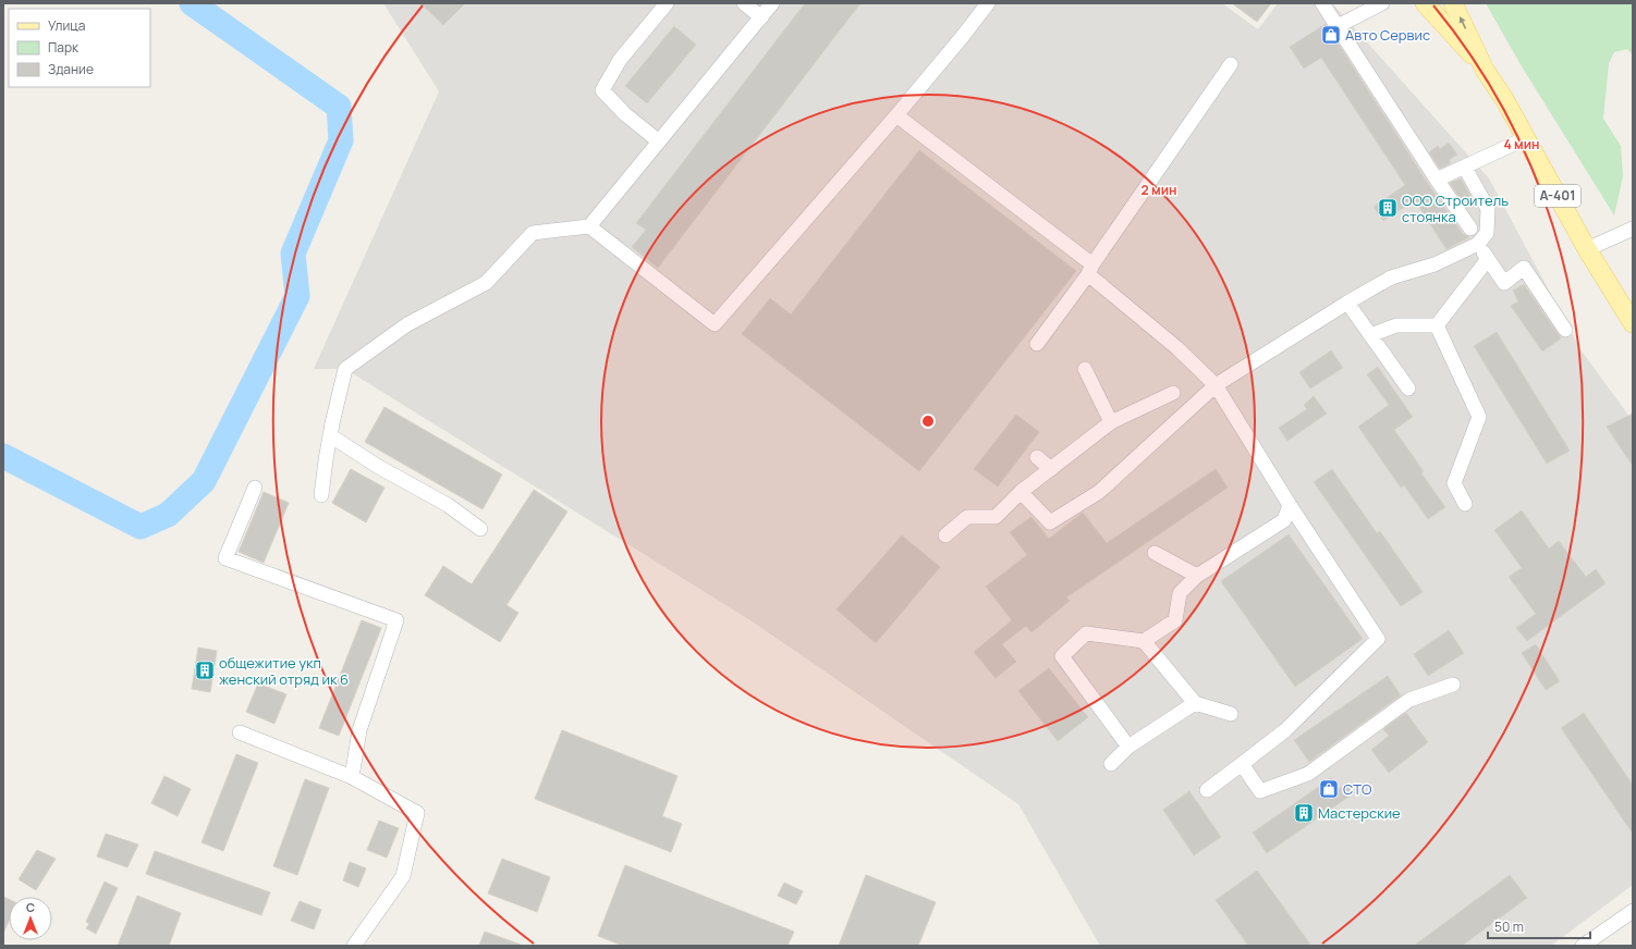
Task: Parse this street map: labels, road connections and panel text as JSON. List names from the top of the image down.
{
  "streets": {
    "main road": ["А-401"]
  },
  "places": {
    "shop": ["Авто Сервис", "СТО"],
    "building": ["ООО Строитель стоянка", "общежитие укп женский отряд ик 6", "Мастерские"]
  },
  "legend": ["Улица", "Парк", "Здание"],
  "scale_bar": "50 m",
  "north": "top",
  "rings": ["4 мин", "2 мин"]
}
